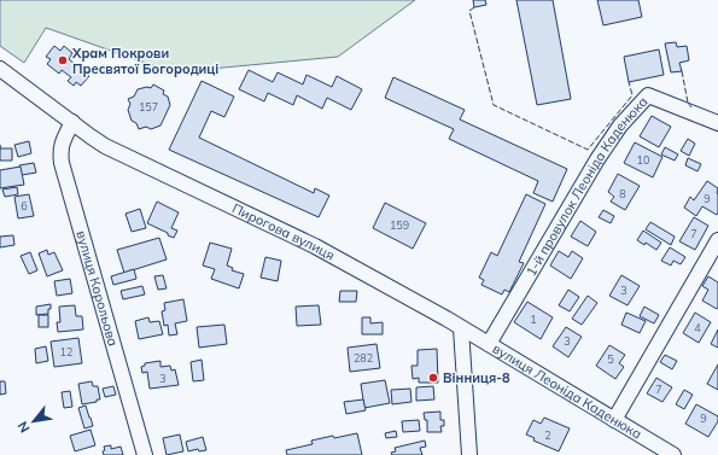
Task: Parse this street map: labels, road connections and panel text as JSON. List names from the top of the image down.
{
  "streets": {
    "street": [
      "1-й провулок Леоніда Каденюка",
      "Пирогова вулиця",
      "вулиця Корольова",
      "вулиця Леоніда Каденюка"
    ]
  },
  "crossings": [
    ["1-й провулок Леоніда Каденюка", "вулиця Леоніда Каденюка"],
    ["Пирогова вулиця", "вулиця Корольова"],
    ["Пирогова вулиця", "вулиця Леоніда Каденюка"]
  ],
  "places": ["Храм Покрови Пресвятої Богородиці", "Вінниця-8"],
  "house_numbers": [
    "157",
    "10",
    "8",
    "9",
    "6",
    "159",
    "7",
    "3",
    "1",
    "4",
    "3",
    "12",
    "282",
    "5",
    "3",
    "7",
    "9",
    "2"
  ],
  "north": "bottom left"
}
